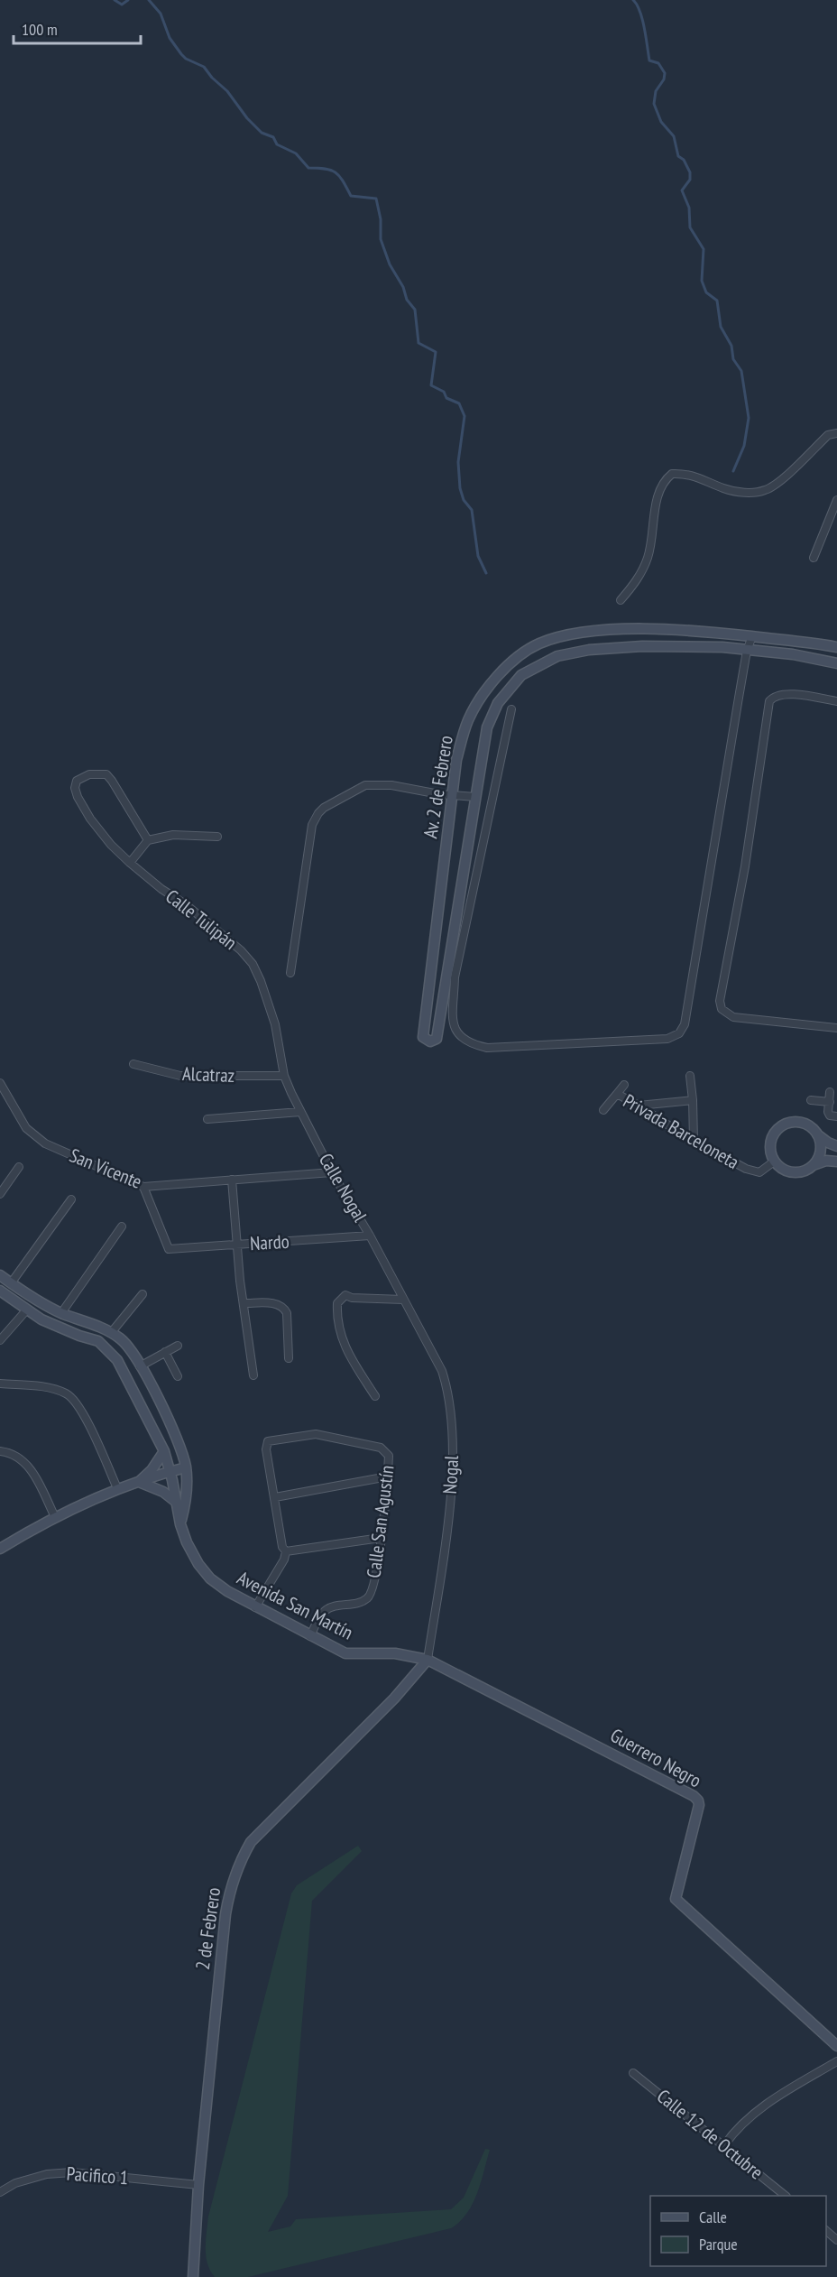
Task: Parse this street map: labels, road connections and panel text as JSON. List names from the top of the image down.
{
  "streets": {
    "main road": [
      "Av. 2 de Febrero",
      "Avenida San Martín",
      "Guerrero Negro",
      "2 de Febrero"
    ],
    "street": [
      "Calle Tulipán",
      "Alcatraz",
      "Privada Barceloneta",
      "San Vicente",
      "Calle Nogal",
      "Nardo",
      "Nogal",
      "Calle San Agustín",
      "Calle 12 de Octubre",
      "Pacifico 1"
    ]
  },
  "crossings": [
    ["Calle Tulipán", "Alcatraz"],
    ["Calle Tulipán", "Calle Nogal"],
    ["Alcatraz", "Calle Nogal"],
    ["San Vicente", "Calle Nogal"],
    ["San Vicente", "Nardo"],
    ["Calle Nogal", "Nardo"],
    ["Calle Nogal", "Nogal"],
    ["Nogal", "Avenida San Martín"],
    ["Nogal", "Guerrero Negro"],
    ["Nogal", "2 de Febrero"],
    ["Calle San Agustín", "Avenida San Martín"],
    ["Avenida San Martín", "Guerrero Negro"],
    ["Avenida San Martín", "2 de Febrero"],
    ["Guerrero Negro", "2 de Febrero"],
    ["2 de Febrero", "Pacifico 1"]
  ],
  "legend": ["Calle", "Parque"],
  "scale_bar": "100 m"
}
